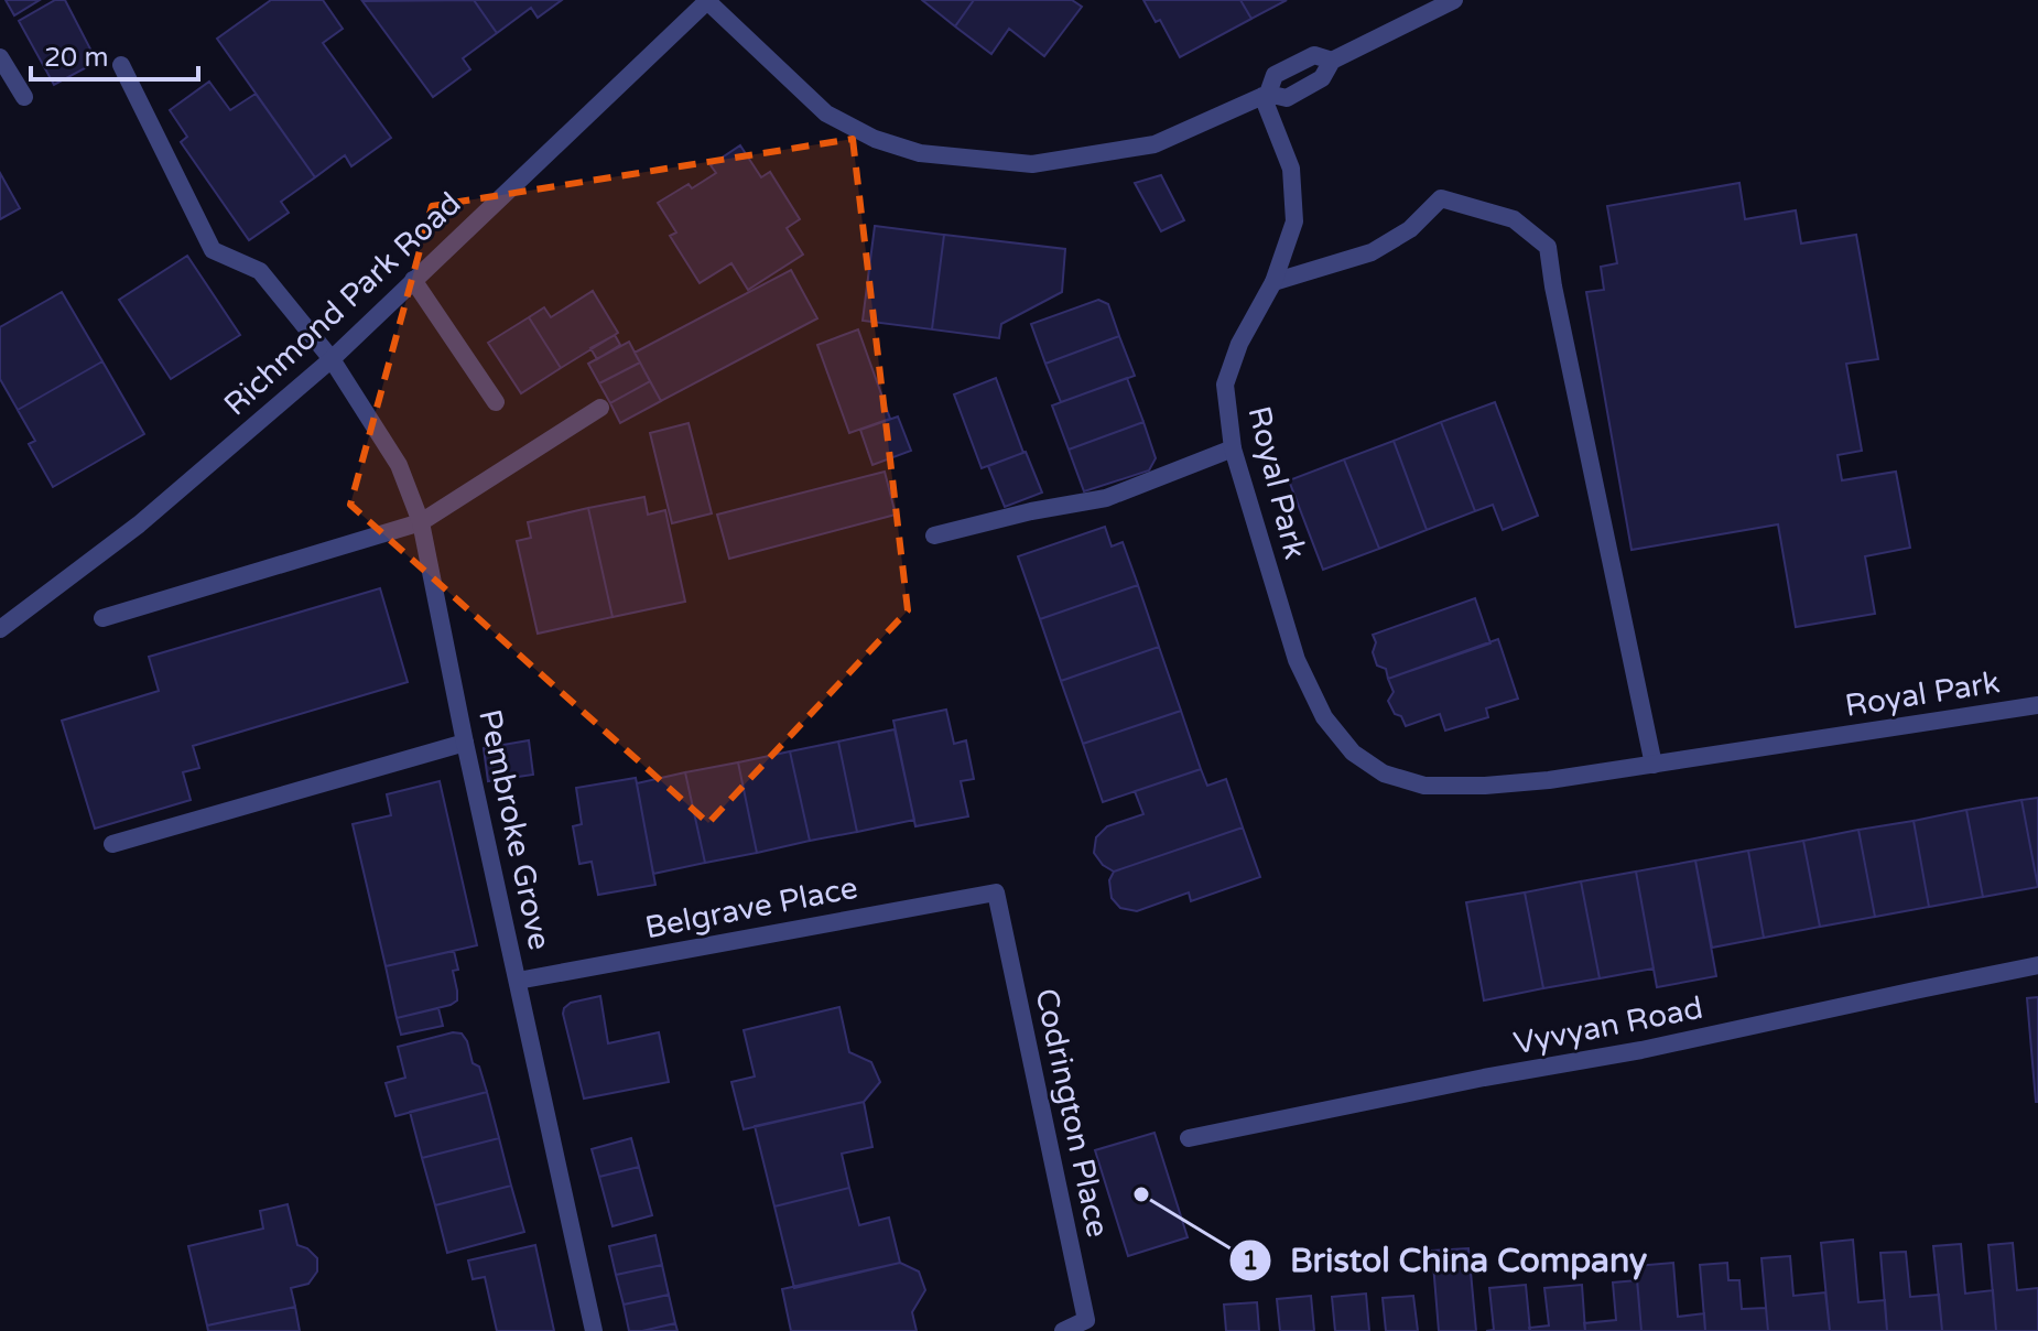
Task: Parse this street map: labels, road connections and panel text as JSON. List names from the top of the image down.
{
  "streets": {
    "street": [
      "Richmond Park Road",
      "Royal Park",
      "Pembroke Grove",
      "Belgrave Place",
      "Vyvyan Road",
      "Codrington Place"
    ]
  },
  "crossings": [
    ["Richmond Park Road", "Pembroke Grove"],
    ["Pembroke Grove", "Belgrave Place"],
    ["Belgrave Place", "Codrington Place"]
  ],
  "places": ["Bristol China Company"],
  "scale_bar": "20 m"
}
